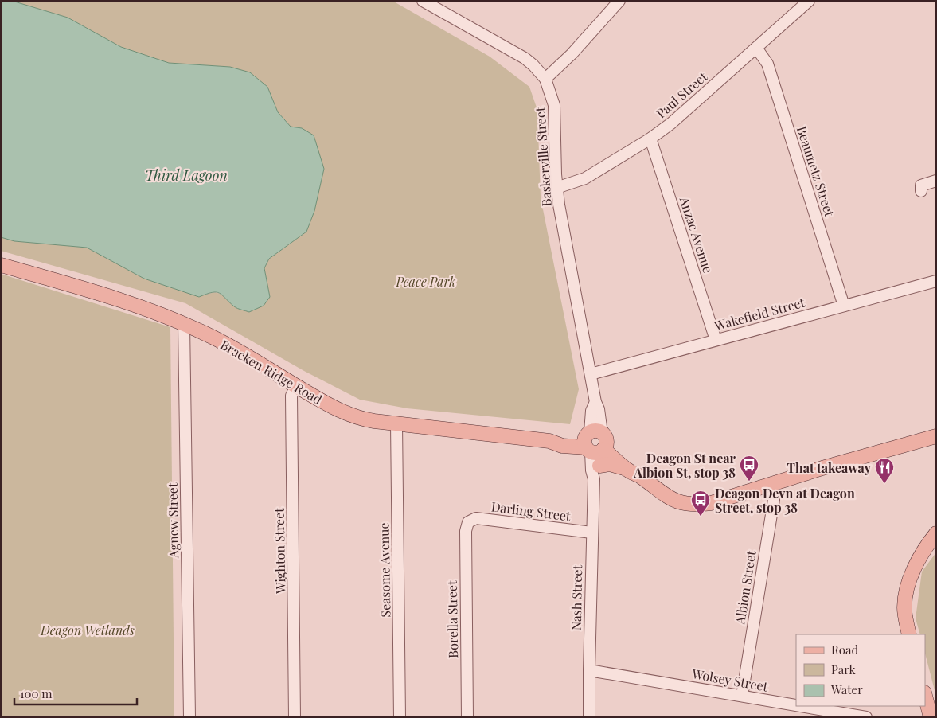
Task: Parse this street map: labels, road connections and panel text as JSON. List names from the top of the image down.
{
  "streets": {
    "main road": ["Bracken Ridge Road"],
    "street": [
      "Paul Street",
      "Baskerville Street",
      "Beaumetz Street",
      "Anzac Avenue",
      "Wakefield Street",
      "Darling Street",
      "Agnew Street",
      "Wighton Street",
      "Seasome Avenue",
      "Albion Street",
      "Nash Street",
      "Borella Street",
      "Wolsey Street"
    ]
  },
  "crossings": [
    ["Paul Street", "Baskerville Street"],
    ["Paul Street", "Beaumetz Street"],
    ["Paul Street", "Anzac Avenue"],
    ["Baskerville Street", "Wakefield Street"],
    ["Baskerville Street", "Bracken Ridge Road"],
    ["Baskerville Street", "Nash Street"],
    ["Beaumetz Street", "Wakefield Street"],
    ["Anzac Avenue", "Wakefield Street"],
    ["Bracken Ridge Road", "Agnew Street"],
    ["Bracken Ridge Road", "Wighton Street"],
    ["Bracken Ridge Road", "Seasome Avenue"],
    ["Bracken Ridge Road", "Nash Street"],
    ["Darling Street", "Nash Street"],
    ["Darling Street", "Borella Street"],
    ["Albion Street", "Wolsey Street"],
    ["Nash Street", "Wolsey Street"]
  ],
  "water": ["Third Lagoon"],
  "parks": ["Peace Park", "Deagon Wetlands"],
  "places": {
    "bus stop": ["Deagon St near Albion St, stop 38", "Deagon Devn at Deagon Street, stop 38"],
    "restaurant": ["That takeaway"]
  },
  "legend": ["Road", "Park", "Water"],
  "scale_bar": "100 m"
}
